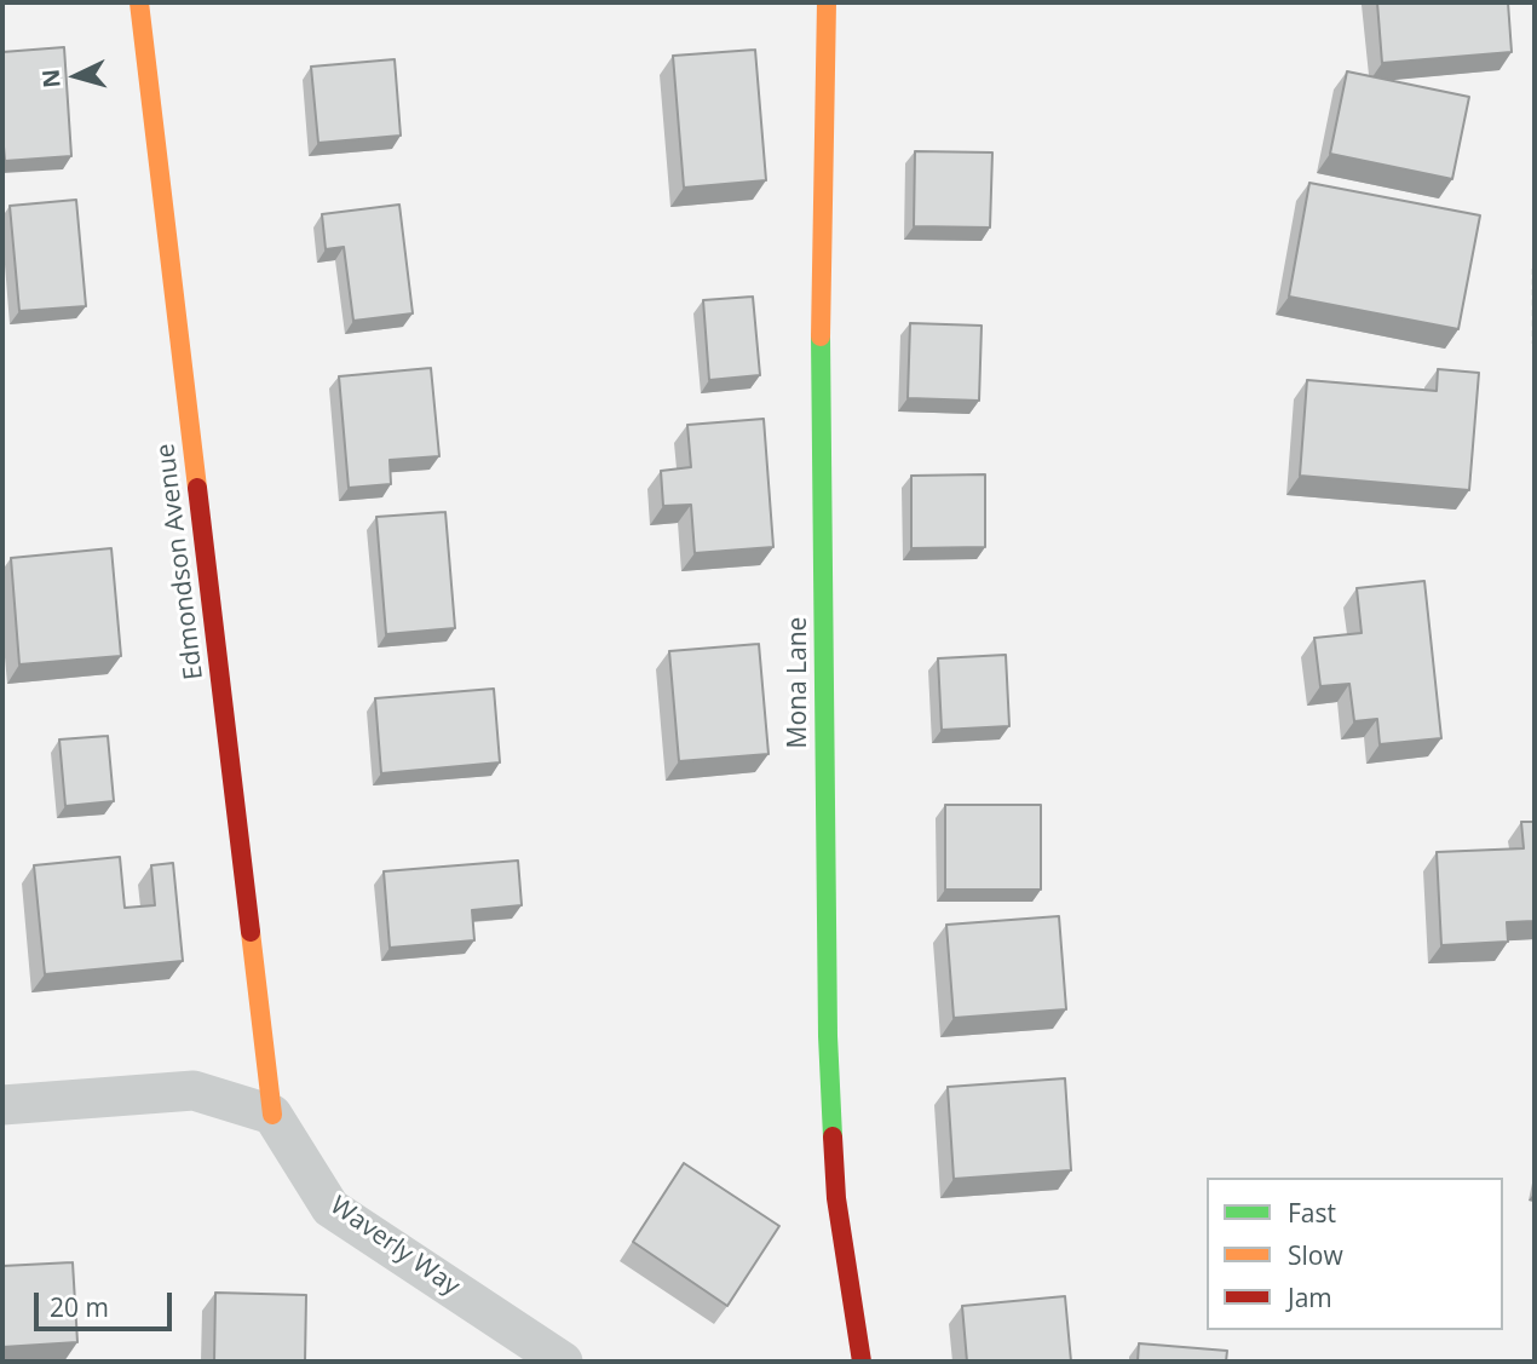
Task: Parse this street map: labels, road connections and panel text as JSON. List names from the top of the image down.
{
  "streets": {
    "street": ["Edmondson Avenue", "Mona Lane", "Waverly Way"]
  },
  "crossings": [
    ["Edmondson Avenue", "Waverly Way"]
  ],
  "legend": ["Fast", "Slow", "Jam"],
  "scale_bar": "20 m",
  "north": "left"
}
